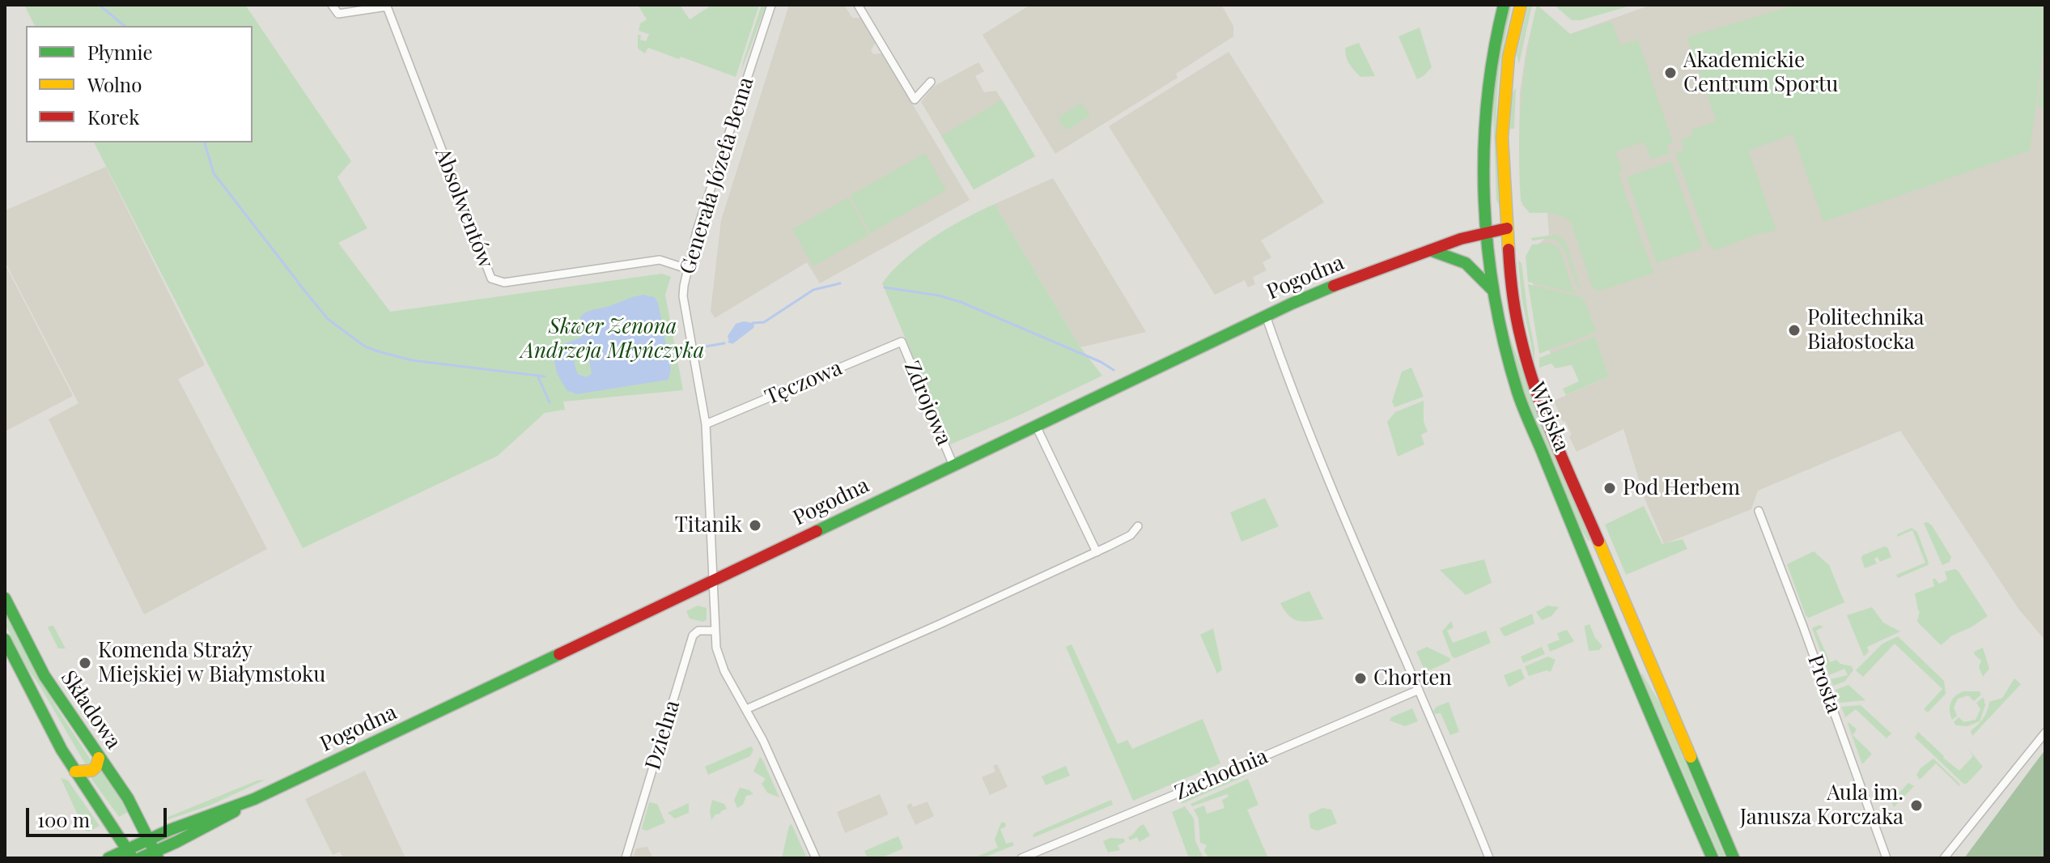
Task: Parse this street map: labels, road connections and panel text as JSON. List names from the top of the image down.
{
  "streets": {
    "main road": ["Pogodna", "Wiejska", "Składowa"],
    "street": [
      "Generała Józefa Bema",
      "Absolwentów",
      "Tęczowa",
      "Zdrojowa",
      "Prosta",
      "Dzielna",
      "Zachodnia"
    ]
  },
  "crossings": [
    ["Generała Józefa Bema", "Absolwentów"],
    ["Generała Józefa Bema", "Pogodna"],
    ["Generała Józefa Bema", "Tęczowa"],
    ["Generała Józefa Bema", "Dzielna"],
    ["Pogodna", "Zdrojowa"],
    ["Pogodna", "Wiejska"],
    ["Pogodna", "Składowa"],
    ["Tęczowa", "Zdrojowa"]
  ],
  "parks": ["Skwer Zenona Andrzeja Młyńczyka"],
  "places": [
    "Akademickie Centrum Sportu",
    "Politechnika Białostocka",
    "Pod Herbem",
    "Titanik",
    "Komenda Straży Miejskiej w Białymstoku",
    "Chorten",
    "Aula im. Janusza Korczaka"
  ],
  "legend": ["Płynnie", "Wolno", "Korek"],
  "scale_bar": "100 m"
}
